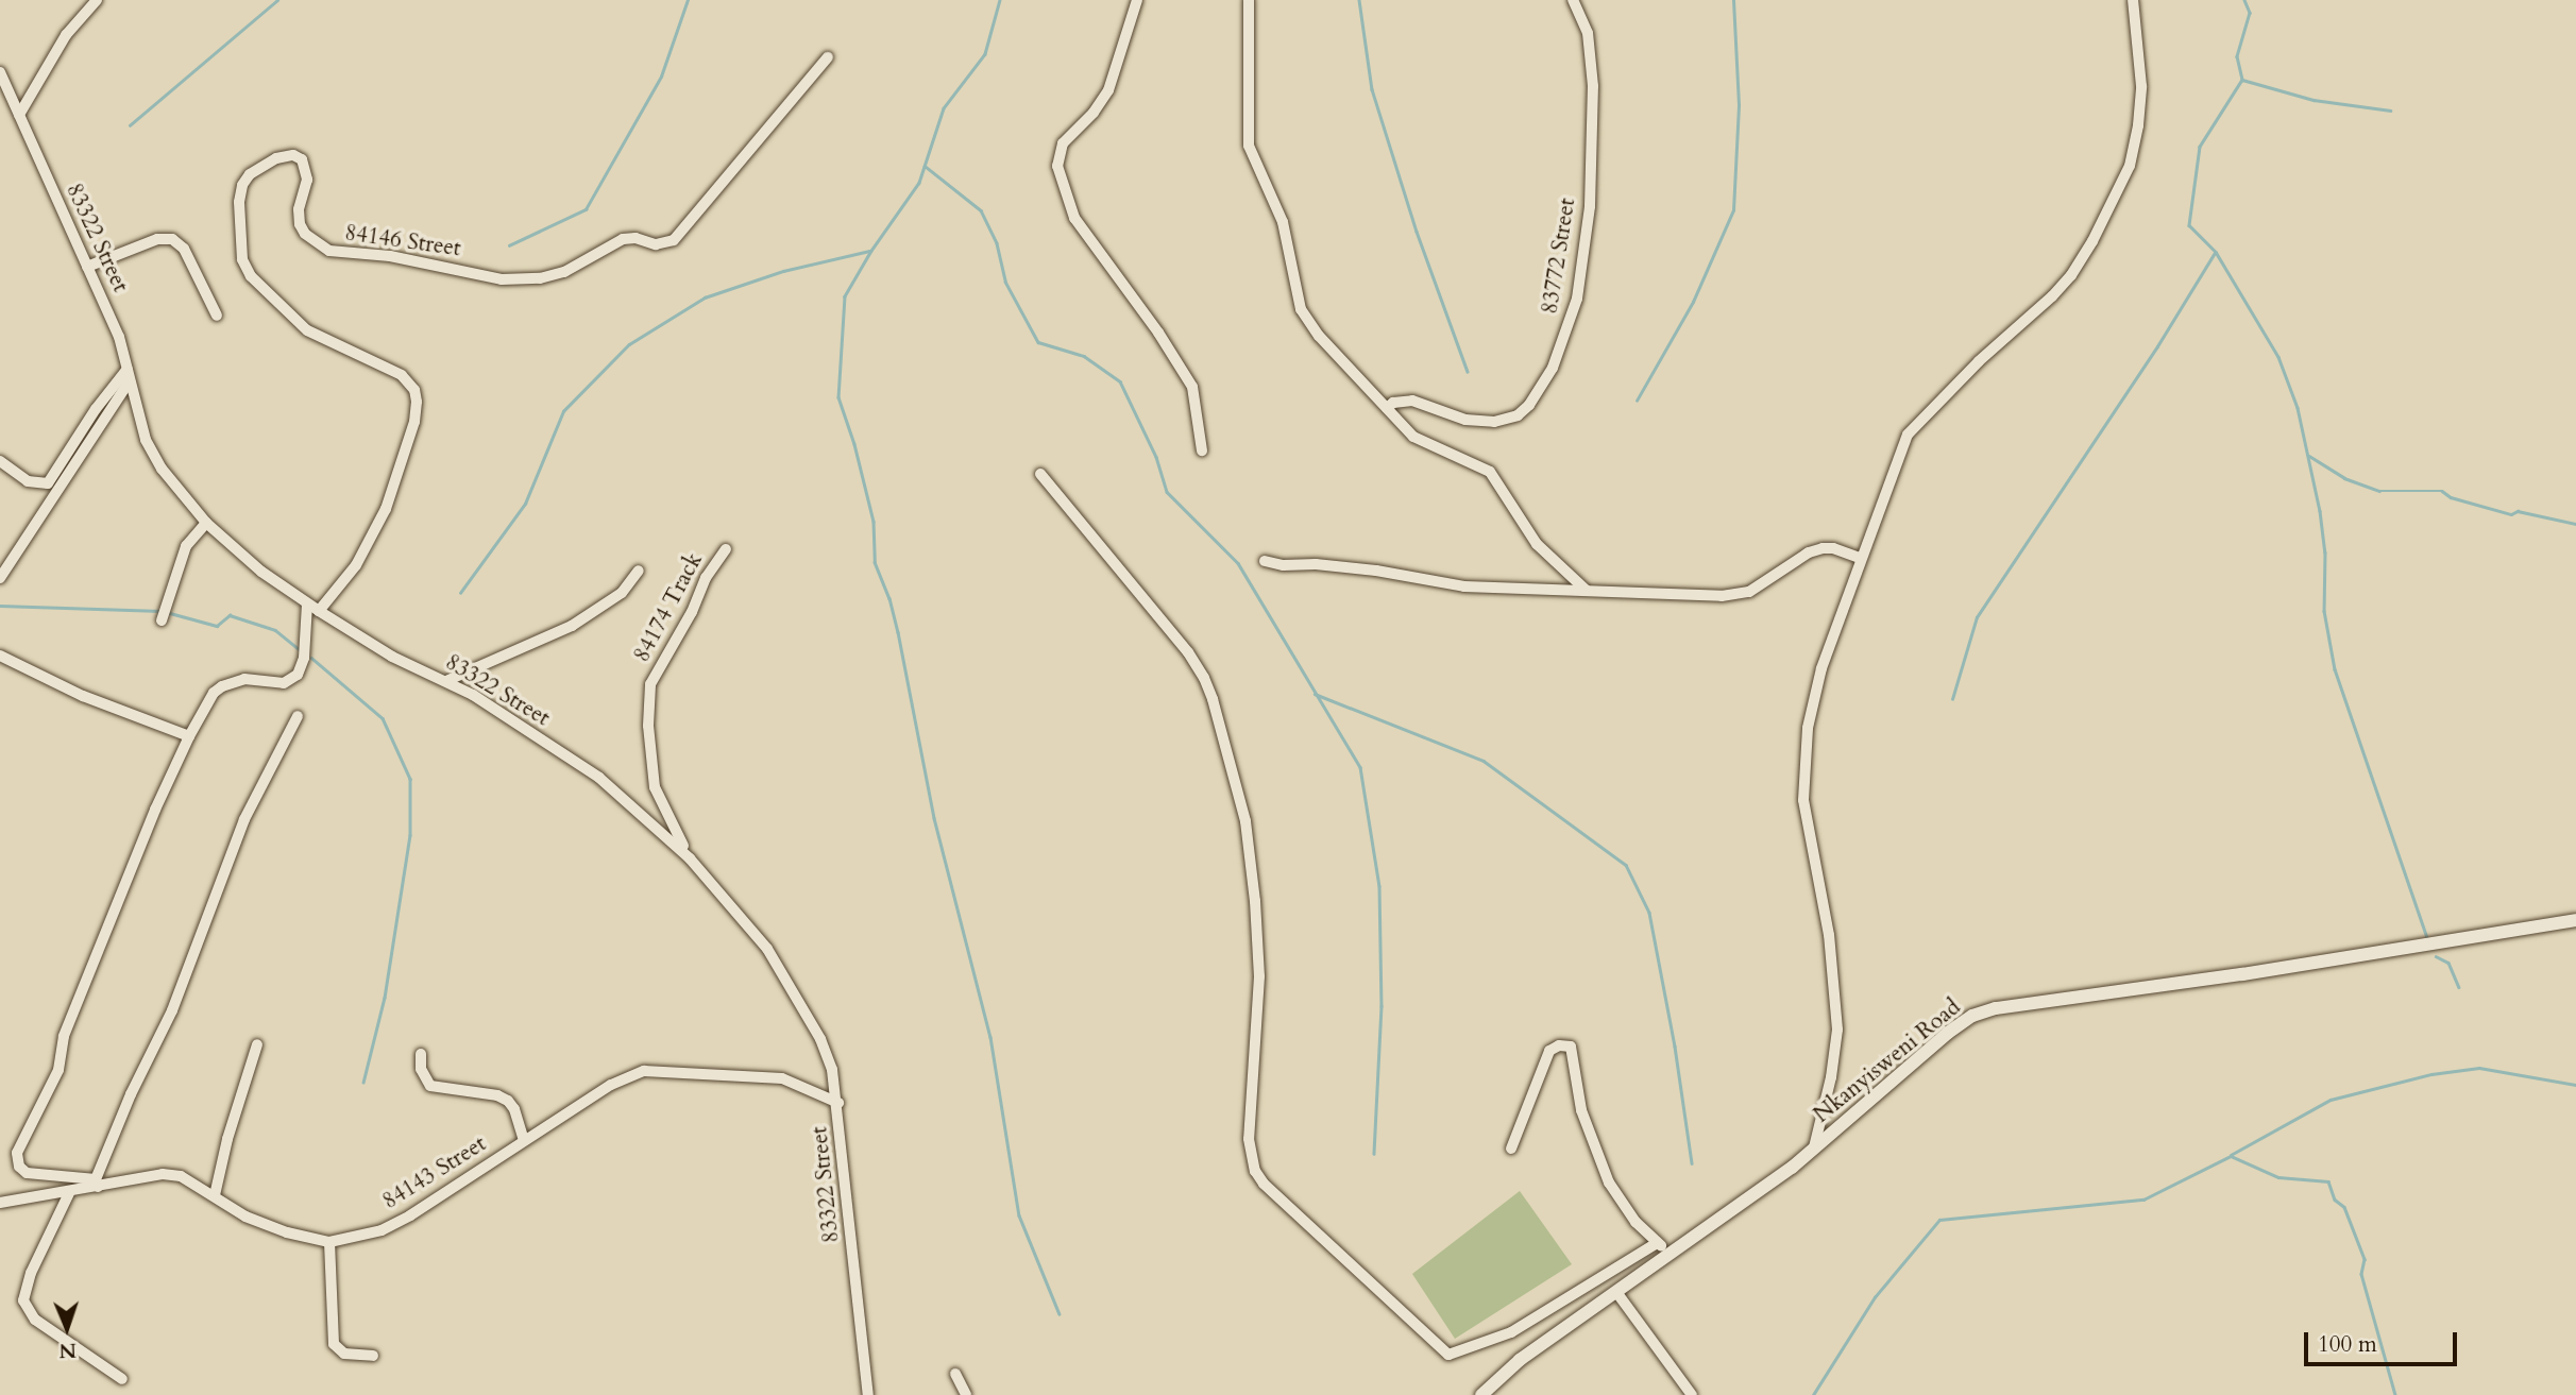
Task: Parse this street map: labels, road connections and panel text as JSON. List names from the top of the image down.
{
  "streets": {
    "street": [
      "83322 Street",
      "84146 Street",
      "83772 Street",
      "84174 Track",
      "Nkanyisweni Road",
      "84143 Street"
    ]
  },
  "crossings": [
    ["83322 Street", "84146 Street"],
    ["83322 Street", "84174 Track"],
    ["83322 Street", "84143 Street"]
  ],
  "scale_bar": "100 m",
  "north": "bottom"
}
